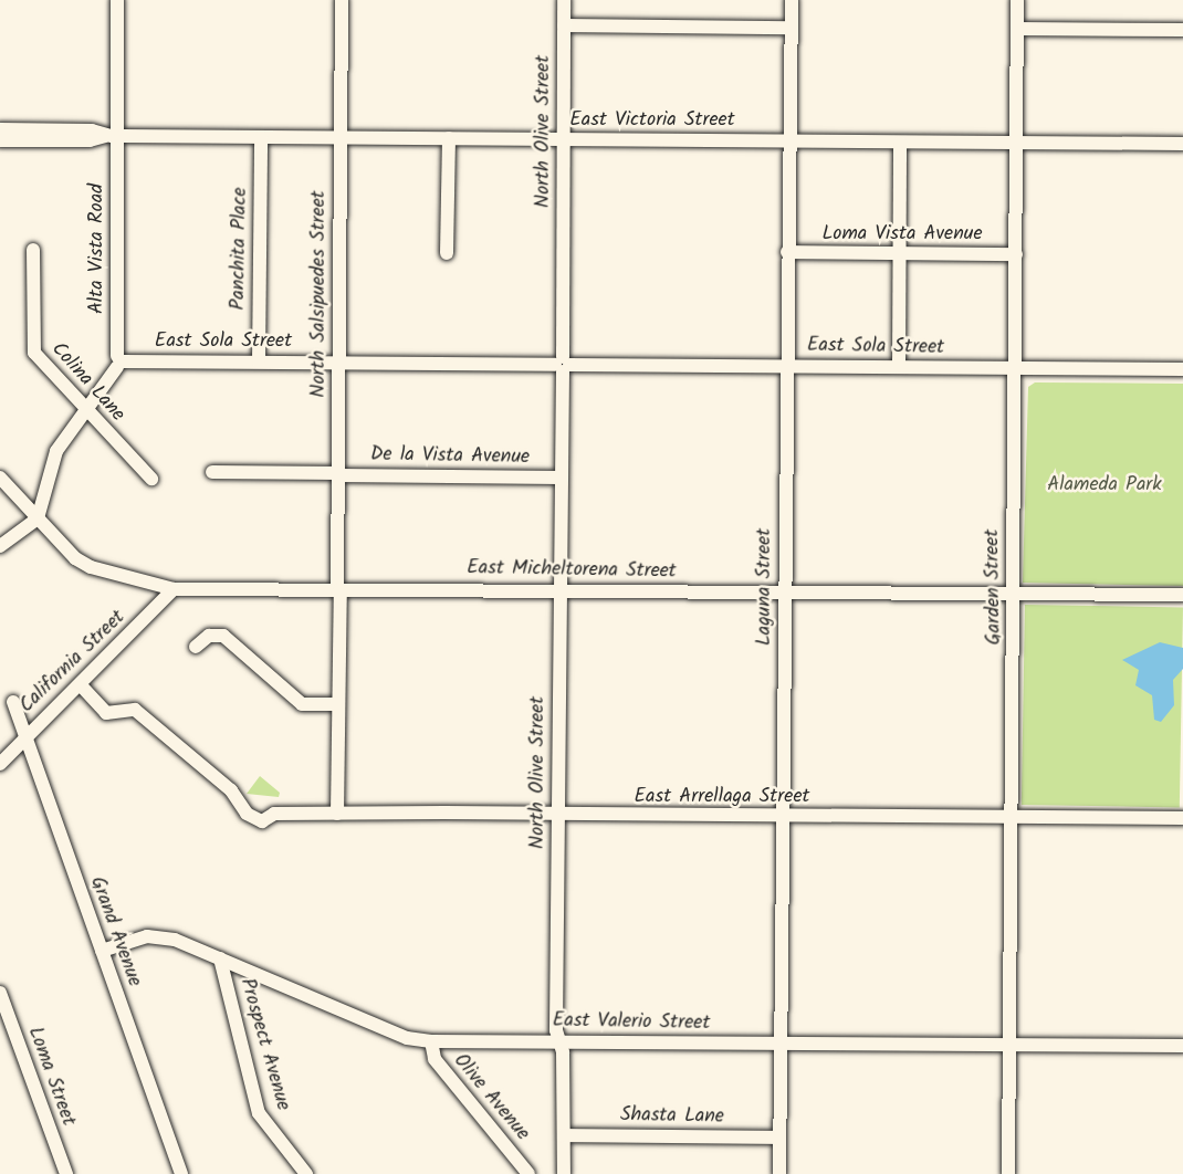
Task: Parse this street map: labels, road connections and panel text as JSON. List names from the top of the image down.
{
  "streets": {
    "street": [
      "East Victoria Street",
      "North Olive Street",
      "Loma Vista Avenue",
      "Alta Vista Road",
      "Panchita Place",
      "North Salsipuedes Street",
      "East Sola Street",
      "Colina Lane",
      "De la Vista Avenue",
      "East Micheltorena Street",
      "Laguna Street",
      "Garden Street",
      "California Street",
      "East Arrellaga Street",
      "Grand Avenue",
      "East Valerio Street",
      "Prospect Avenue",
      "Loma Street",
      "Olive Avenue",
      "Shasta Lane"
    ]
  },
  "crossings": [
    ["East Victoria Street", "North Olive Street"],
    ["East Victoria Street", "Alta Vista Road"],
    ["East Victoria Street", "Panchita Place"],
    ["East Victoria Street", "North Salsipuedes Street"],
    ["East Victoria Street", "Laguna Street"],
    ["East Victoria Street", "Garden Street"],
    ["North Olive Street", "East Sola Street"],
    ["North Olive Street", "De la Vista Avenue"],
    ["North Olive Street", "East Micheltorena Street"],
    ["North Olive Street", "East Arrellaga Street"],
    ["North Olive Street", "East Valerio Street"],
    ["North Olive Street", "Shasta Lane"],
    ["Loma Vista Avenue", "Laguna Street"],
    ["Loma Vista Avenue", "Garden Street"],
    ["Alta Vista Road", "East Sola Street"],
    ["Panchita Place", "East Sola Street"],
    ["North Salsipuedes Street", "East Sola Street"],
    ["North Salsipuedes Street", "De la Vista Avenue"],
    ["North Salsipuedes Street", "East Micheltorena Street"],
    ["North Salsipuedes Street", "East Arrellaga Street"],
    ["East Sola Street", "Laguna Street"],
    ["East Sola Street", "Garden Street"],
    ["East Micheltorena Street", "Laguna Street"],
    ["East Micheltorena Street", "Garden Street"],
    ["East Micheltorena Street", "California Street"],
    ["Laguna Street", "East Arrellaga Street"],
    ["Laguna Street", "East Valerio Street"],
    ["Laguna Street", "Shasta Lane"],
    ["Garden Street", "East Arrellaga Street"],
    ["Garden Street", "East Valerio Street"],
    ["California Street", "East Arrellaga Street"],
    ["California Street", "Grand Avenue"],
    ["Grand Avenue", "East Valerio Street"],
    ["East Valerio Street", "Prospect Avenue"],
    ["East Valerio Street", "Olive Avenue"]
  ],
  "parks": ["Alameda Park"]
}
